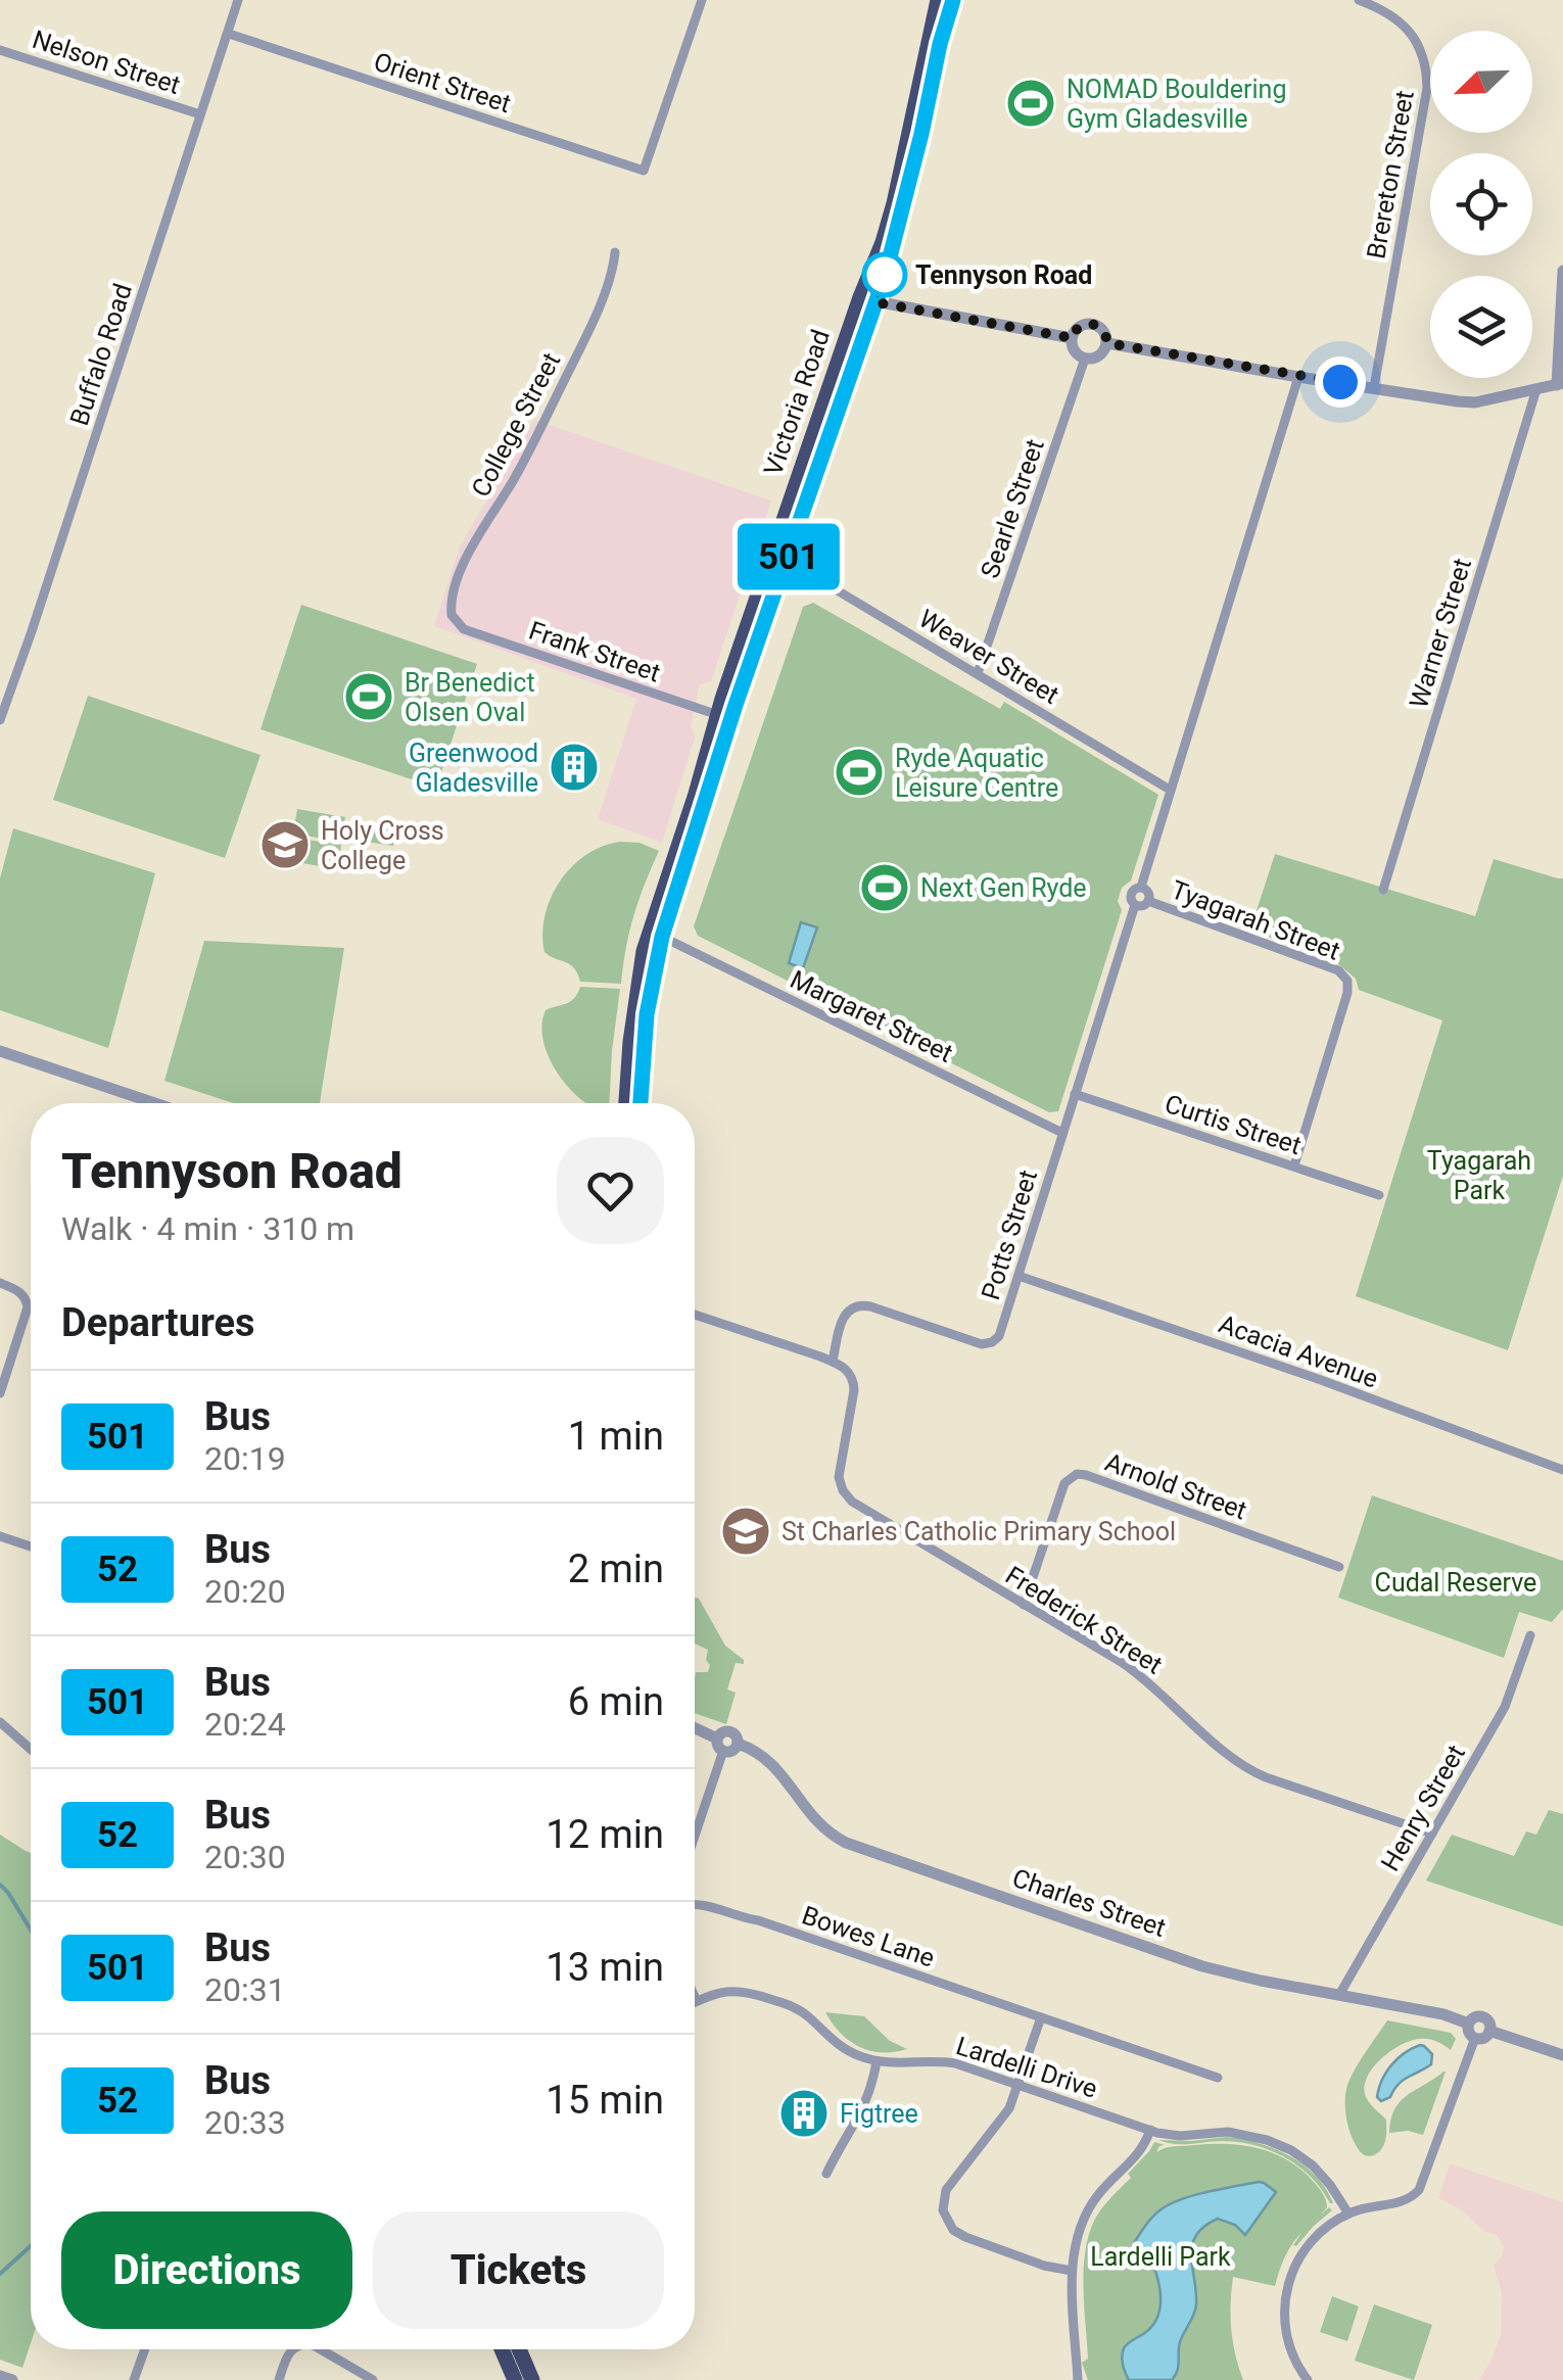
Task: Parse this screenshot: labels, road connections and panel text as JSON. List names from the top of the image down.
{
  "streets": {
    "highway": ["Victoria Road"],
    "street": [
      "Nelson Street",
      "Orient Street",
      "Brereton Street",
      "Buffalo Road",
      "College Street",
      "Searle Street",
      "Warner Street",
      "Frank Street",
      "Weaver Street",
      "Tyagarah Street",
      "Margaret Street",
      "Curtis Street",
      "Potts Street",
      "Acacia Avenue",
      "Arnold Street",
      "Frederick Street",
      "Henry Street",
      "Charles Street",
      "Bowes Lane",
      "Lardelli Drive"
    ]
  },
  "crossings": [
    ["Nelson Street", "Buffalo Road"],
    ["Orient Street", "Buffalo Road"],
    ["Victoria Road", "Frank Street"],
    ["Victoria Road", "Weaver Street"],
    ["Victoria Road", "Margaret Street"],
    ["College Street", "Frank Street"],
    ["Searle Street", "Weaver Street"],
    ["Tyagarah Street", "Curtis Street"],
    ["Tyagarah Street", "Potts Street"],
    ["Margaret Street", "Potts Street"],
    ["Curtis Street", "Potts Street"],
    ["Potts Street", "Acacia Avenue"],
    ["Potts Street", "Frederick Street"],
    ["Arnold Street", "Frederick Street"],
    ["Frederick Street", "Henry Street"],
    ["Henry Street", "Charles Street"]
  ],
  "parks": ["Tyagarah Park", "Cudal Reserve", "Lardelli Park"],
  "places": {
    "sports": [
      "NOMAD Bouldering Gym Gladesville",
      "Br Benedict Olsen Oval",
      "Ryde Aquatic Leisure Centre",
      "Next Gen Ryde"
    ],
    "other": ["Tennyson Road"],
    "building": ["Greenwood Gladesville", "Figtree"],
    "school or university": ["Holy Cross College", "St Charles Catholic Primary School"]
  },
  "lines": ["bus line 501"],
  "north": "bottom left",
  "page": {
    "on_map": "501",
    "heading": [
      ["Tennyson Road", "Walk · 4 min · 310 m"],
      "Departures"
    ],
    "list": [
      {
        "mark": "501",
        "name": "Bus",
        "note": "20:19",
        "value": "1 min"
      },
      {
        "mark": "52",
        "name": "Bus",
        "note": "20:20",
        "value": "2 min"
      },
      {
        "mark": "501",
        "name": "Bus",
        "note": "20:24",
        "value": "6 min"
      },
      {
        "mark": "52",
        "name": "Bus",
        "note": "20:30",
        "value": "12 min"
      },
      {
        "mark": "501",
        "name": "Bus",
        "note": "20:31",
        "value": "13 min"
      },
      {
        "mark": "52",
        "name": "Bus",
        "note": "20:33",
        "value": "15 min"
      }
    ],
    "buttons": ["Directions", "Tickets"]
  }
}
